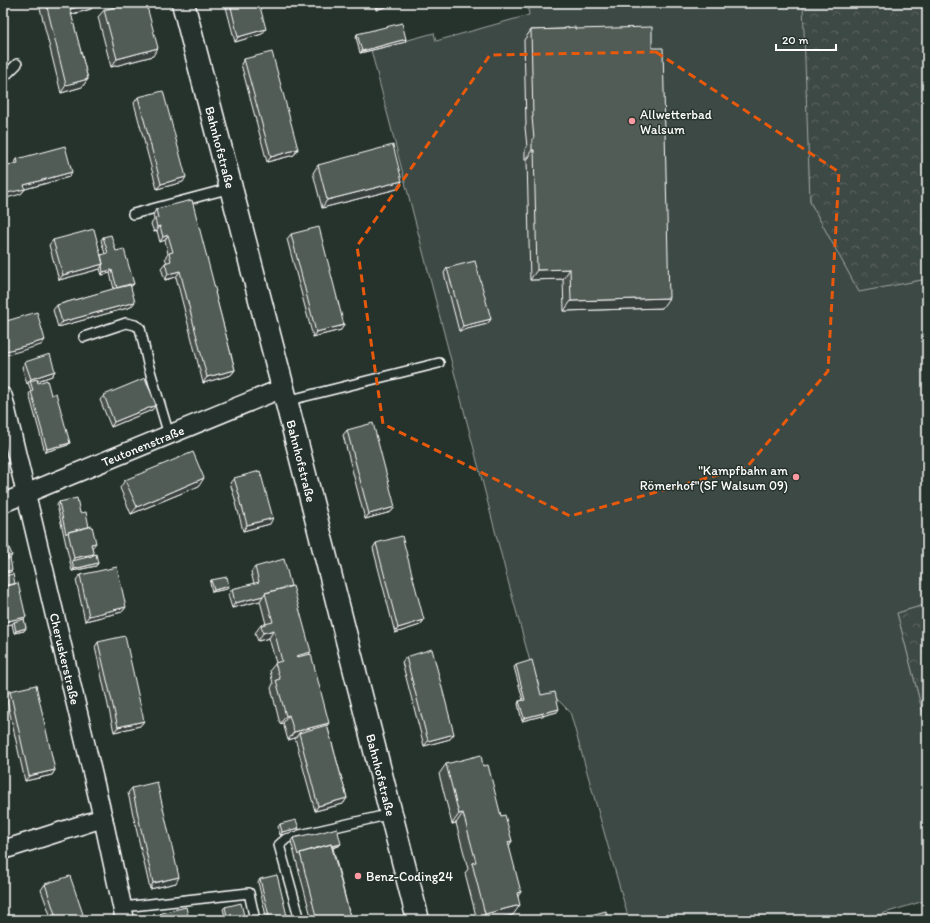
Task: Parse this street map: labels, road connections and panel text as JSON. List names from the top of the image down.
{
  "streets": {
    "street": ["Bahnhofstraße", "Teutonenstraße", "Cheruskerstraße"]
  },
  "crossings": [
    ["Bahnhofstraße", "Teutonenstraße"],
    ["Teutonenstraße", "Cheruskerstraße"]
  ],
  "places": ["Allwetterbad Walsum", "\"Kampfbahn am Römerhof\"(SF Walsum 09)", "Benz-Coding24"],
  "scale_bar": "20 m"
}
